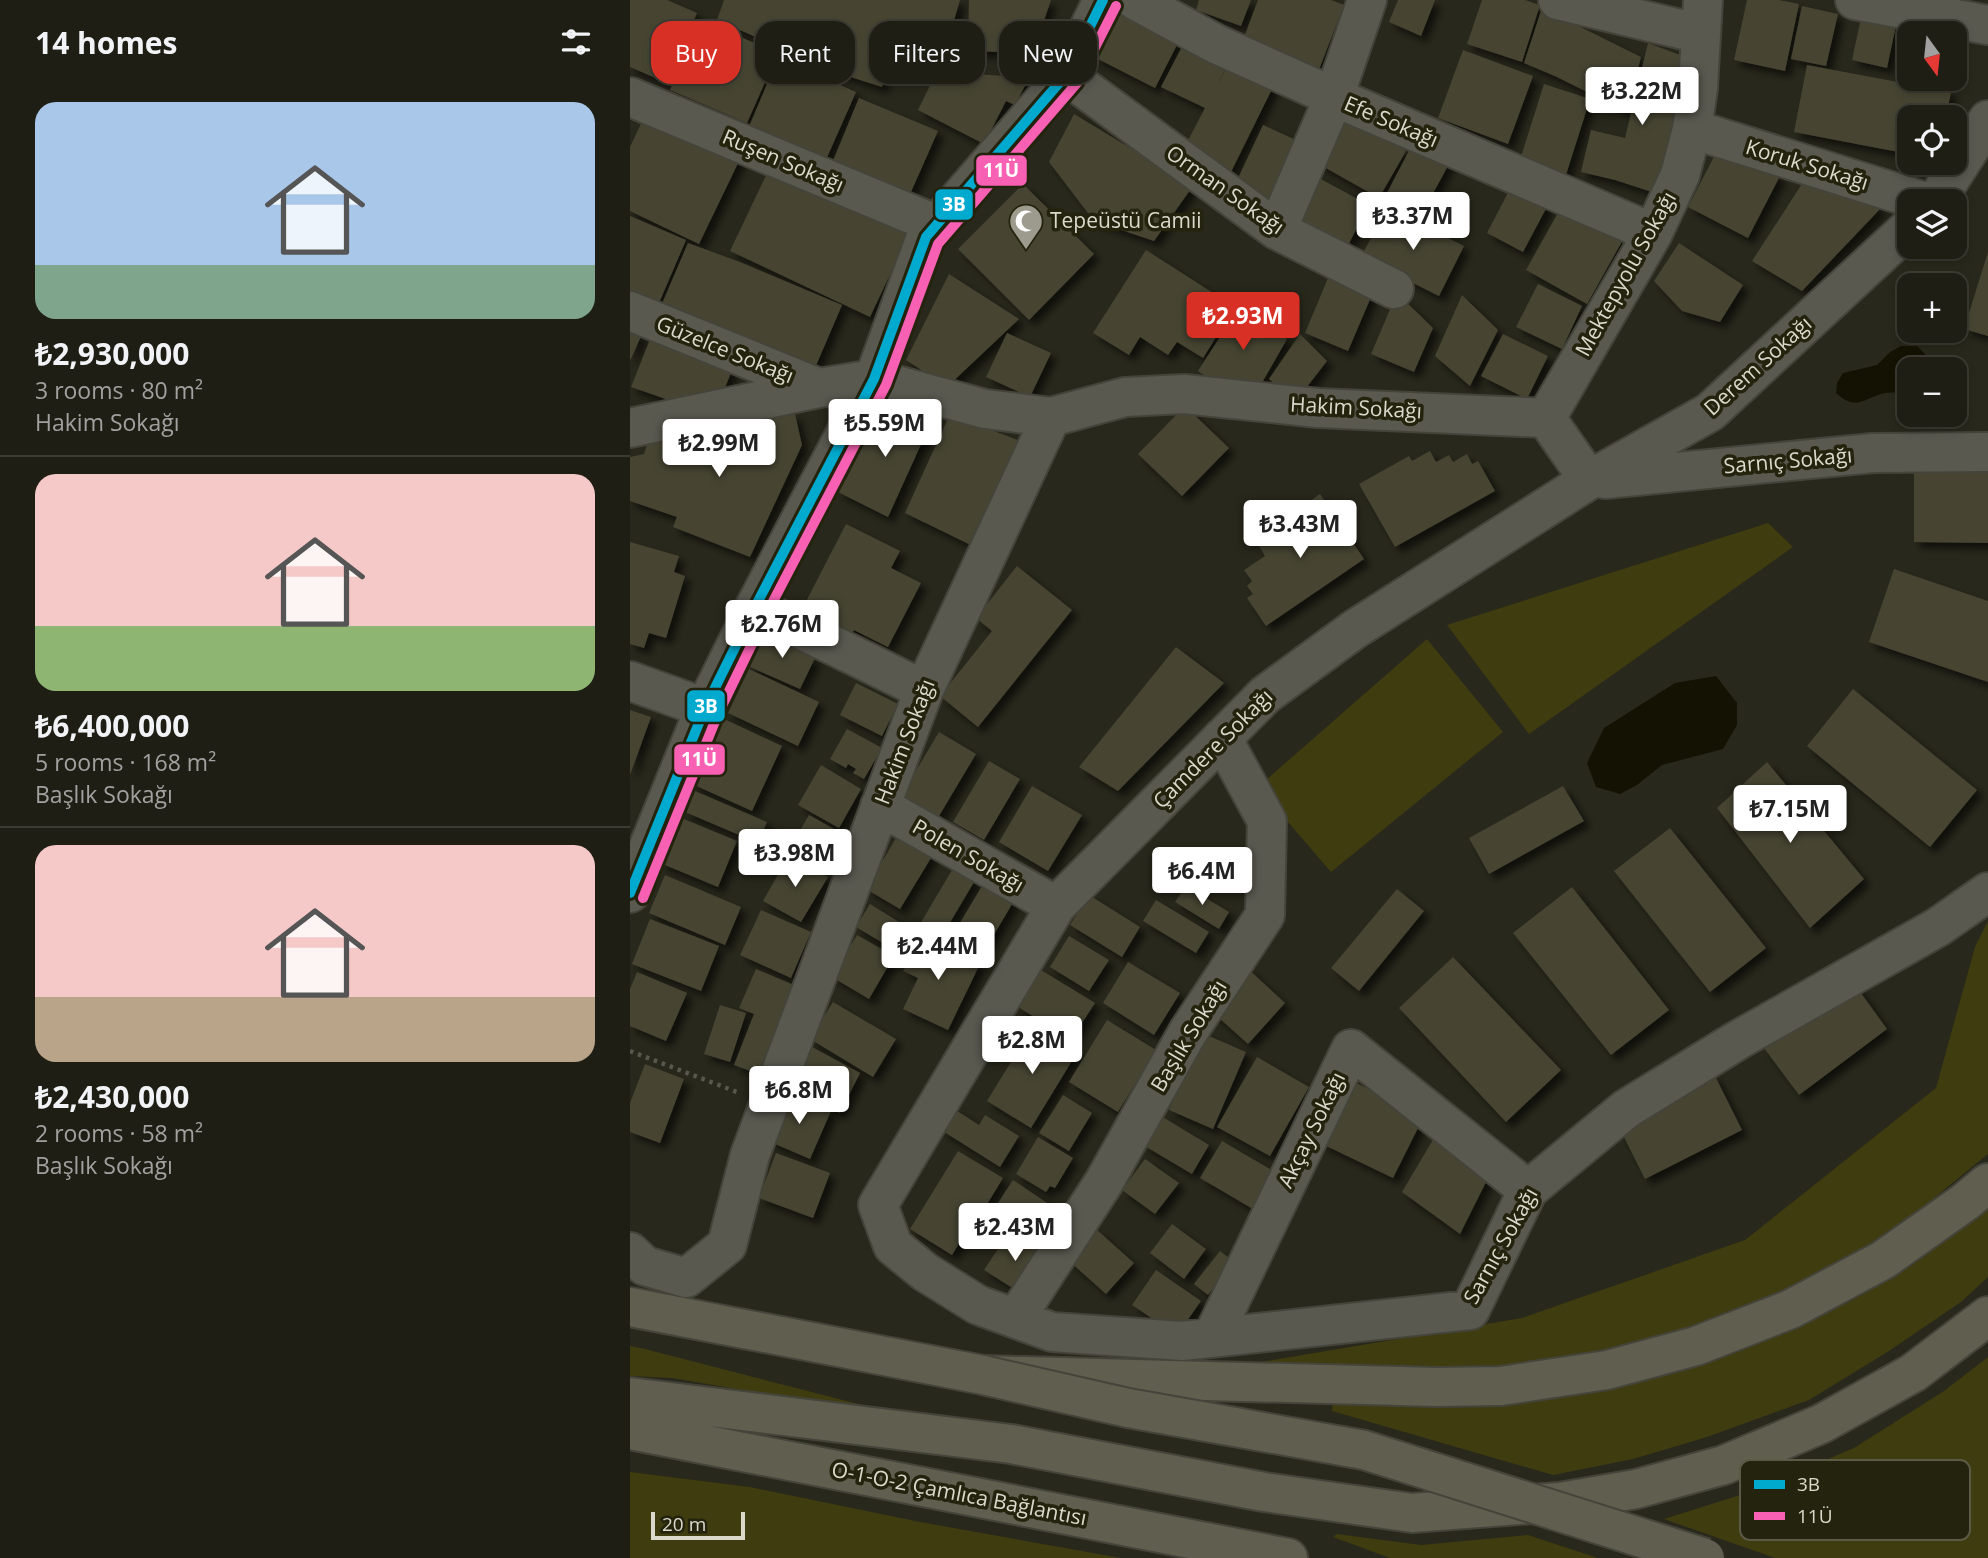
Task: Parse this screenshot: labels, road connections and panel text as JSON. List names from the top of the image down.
{
  "streets": {
    "highway": ["O-1-O-2 Çamlıca Bağlantısı"],
    "street": [
      "Efe Sokağı",
      "Ruşen Sokağı",
      "Koruk Sokağı",
      "Orman Sokağı",
      "Mektepyolu Sokağı",
      "Güzelce Sokağı",
      "Derem Sokağı",
      "Hakim Sokağı",
      "Sarnıç Sokağı",
      "Çamdere Sokağı",
      "Polen Sokağı",
      "Başlık Sokağı",
      "Akçay Sokağı"
    ]
  },
  "crossings": [
    ["Efe Sokağı", "Mektepyolu Sokağı"],
    ["Koruk Sokağı", "Mektepyolu Sokağı"],
    ["Mektepyolu Sokağı", "Hakim Sokağı"],
    ["Derem Sokağı", "Sarnıç Sokağı"],
    ["Derem Sokağı", "Çamdere Sokağı"],
    ["Hakim Sokağı", "Polen Sokağı"],
    ["Sarnıç Sokağı", "Çamdere Sokağı"],
    ["Sarnıç Sokağı", "Başlık Sokağı"],
    ["Sarnıç Sokağı", "Akçay Sokağı"],
    ["Çamdere Sokağı", "Polen Sokağı"],
    ["Çamdere Sokağı", "Başlık Sokağı"]
  ],
  "places": {
    "mosque": ["Tepeüstü Camii"]
  },
  "lines": ["transit line 3B", "transit line 11Ü"],
  "legend": ["3B", "11Ü"],
  "scale_bar": "20 m",
  "north": "bottom",
  "page": {
    "heading": "14 homes",
    "map_buttons": ["+", "−"],
    "chip": [
      "Buy",
      "Rent",
      "Filters",
      "New"
    ],
    "price": [
      "₺3.22M",
      "₺3.37M",
      "₺2.93M",
      "₺5.59M",
      "₺2.99M",
      "₺3.43M",
      "₺2.76M",
      "₺7.15M",
      "₺3.98M",
      "₺6.4M",
      "₺2.44M",
      "₺2.8M",
      "₺6.8M",
      "₺2.43M"
    ],
    "list": [
      {
        "name": "₺2,930,000",
        "note": "3 rooms · 80 m² · Hakim Sokağı"
      },
      {
        "name": "₺6,400,000",
        "note": "5 rooms · 168 m² · Başlık Sokağı"
      },
      {
        "name": "₺2,430,000",
        "note": "2 rooms · 58 m² · Başlık Sokağı"
      }
    ],
    "scale": "20 m"
  }
}
